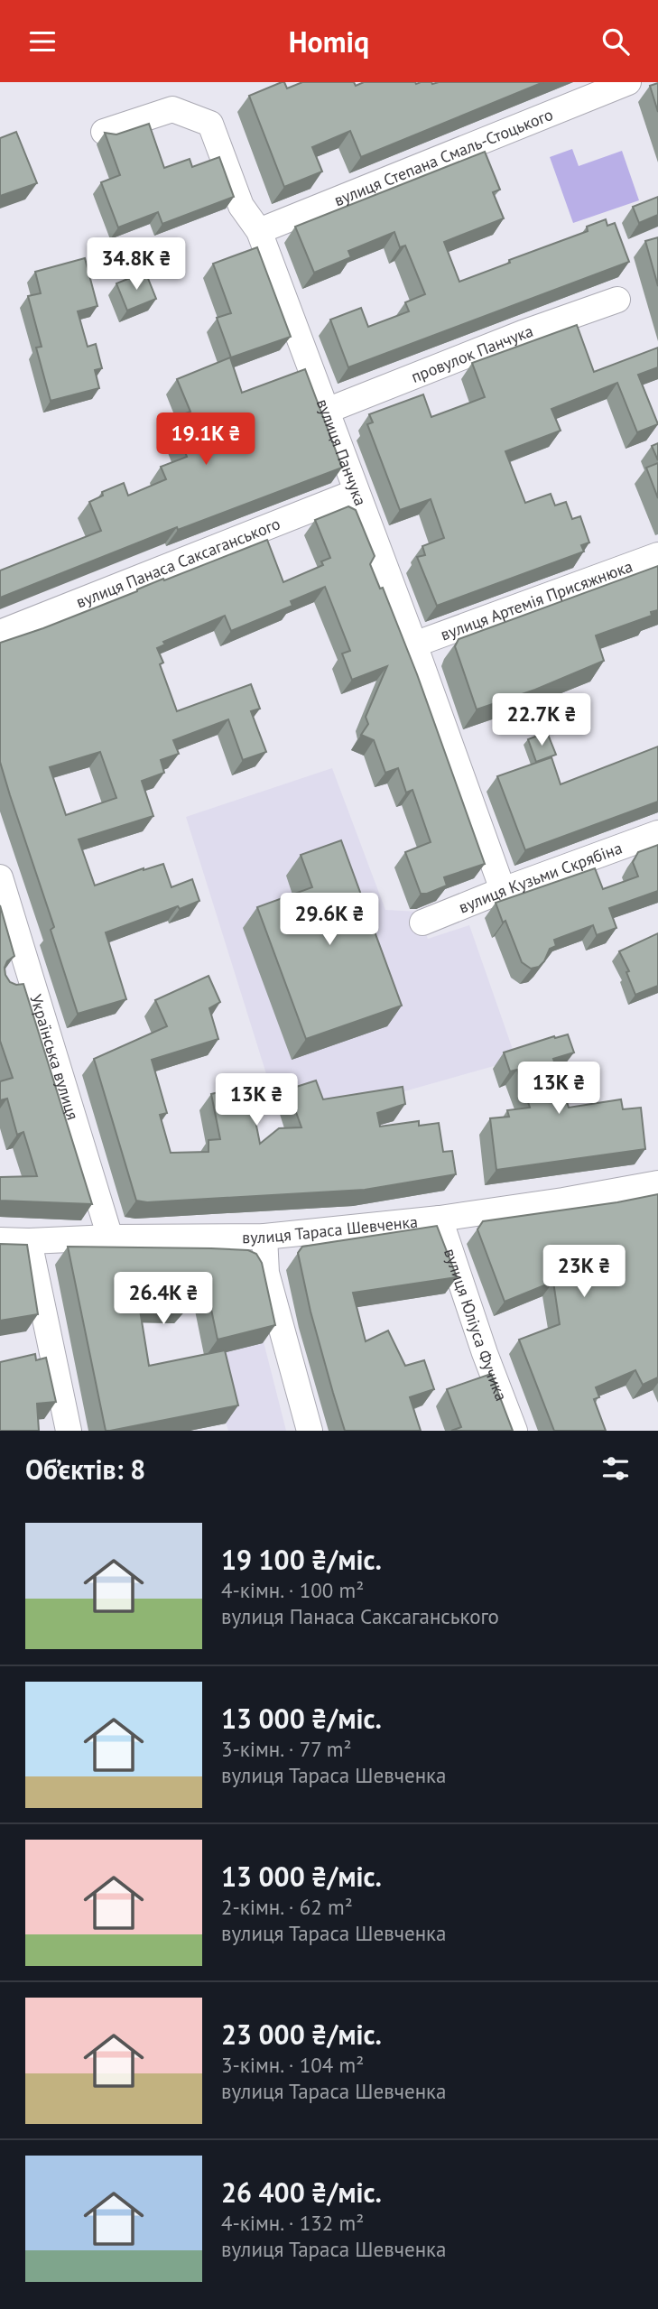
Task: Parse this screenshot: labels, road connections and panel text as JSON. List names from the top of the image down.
{
  "streets": {
    "street": [
      "вулиця Степана Смаль-Стоцького",
      "провулок Панчука",
      "вулиця Панчука",
      "вулиця Панаса Саксаганського",
      "вулиця Артемія Присяжнюка",
      "вулиця Кузьми Скрябіна",
      "Українська вулиця",
      "вулиця Тараса Шевченка",
      "вулиця Юліуса Фучика"
    ]
  },
  "crossings": [
    ["вулиця Степана Смаль-Стоцького", "вулиця Панчука"],
    ["провулок Панчука", "вулиця Панчука"],
    ["вулиця Панчука", "вулиця Панаса Саксаганського"],
    ["вулиця Панчука", "вулиця Артемія Присяжнюка"],
    ["вулиця Панчука", "вулиця Кузьми Скрябіна"],
    ["Українська вулиця", "вулиця Тараса Шевченка"],
    ["вулиця Тараса Шевченка", "вулиця Юліуса Фучика"]
  ],
  "page": {
    "header": "Homiq",
    "price": [
      "34.8K ₴",
      "19.1K ₴",
      "22.7K ₴",
      "29.6K ₴",
      "13K ₴",
      "13K ₴",
      "23K ₴",
      "26.4K ₴"
    ],
    "heading": "Об’єктів: 8",
    "list": [
      {
        "name": "19 100 ₴/міс.",
        "note": "4-кімн. · 100 m² · вулиця Панаса Саксаганського"
      },
      {
        "name": "13 000 ₴/міс.",
        "note": "3-кімн. · 77 m² · вулиця Тараса Шевченка"
      },
      {
        "name": "13 000 ₴/міс.",
        "note": "2-кімн. · 62 m² · вулиця Тараса Шевченка"
      },
      {
        "name": "23 000 ₴/міс.",
        "note": "3-кімн. · 104 m² · вулиця Тараса Шевченка"
      },
      {
        "name": "26 400 ₴/міс.",
        "note": "4-кімн. · 132 m² · вулиця Тараса Шевченка"
      }
    ]
  }
}
